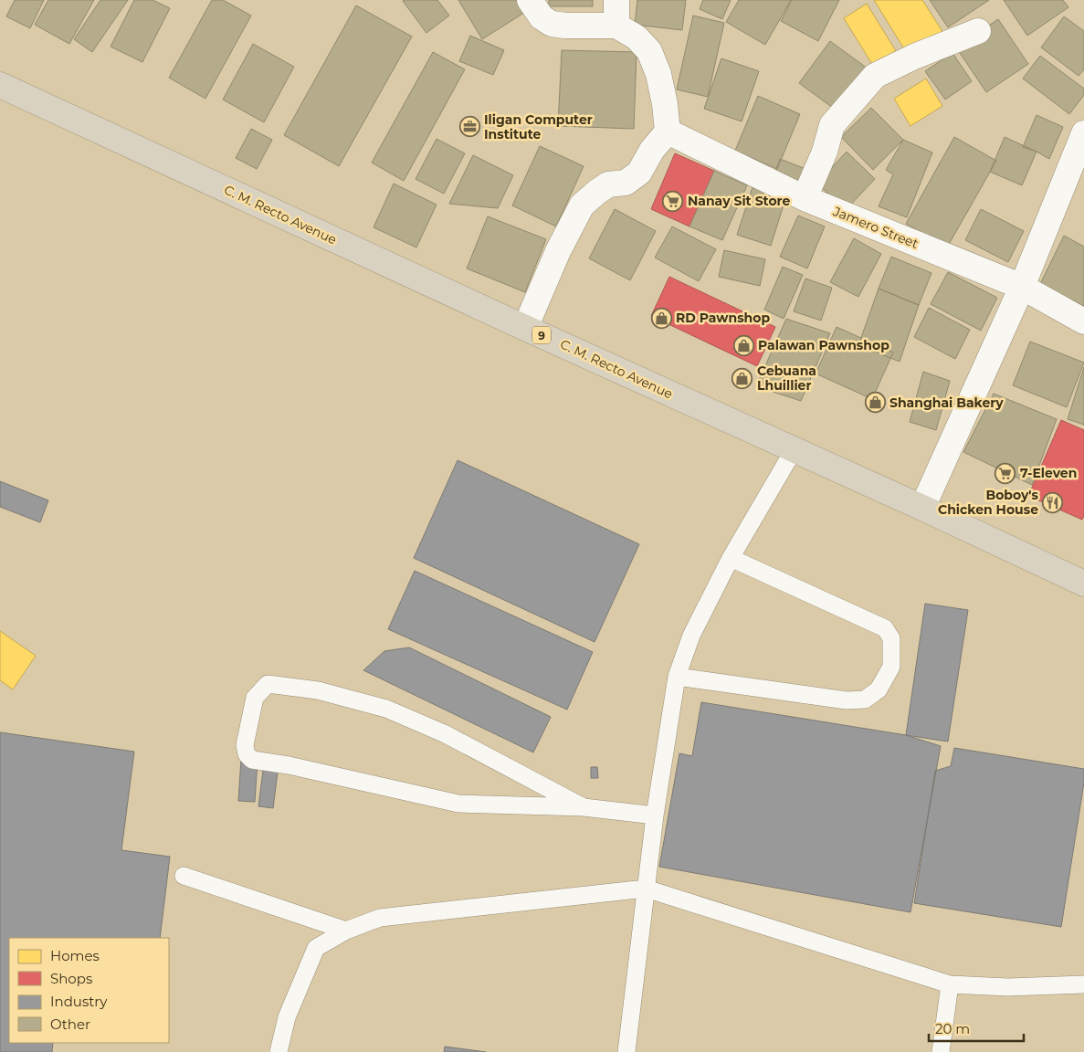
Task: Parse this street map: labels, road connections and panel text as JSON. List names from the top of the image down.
{
  "streets": {
    "highway": ["C. M. Recto Avenue", "9"],
    "street": ["Jamero Street"]
  },
  "places": {
    "office": ["Iligan Computer Institute"],
    "supermarket": ["Nanay Sit Store", "7-Eleven"],
    "shop": [
      "RD Pawnshop",
      "Palawan Pawnshop",
      "Cebuana Lhuillier",
      "Shanghai Bakery"
    ],
    "restaurant": ["Boboy's Chicken House"]
  },
  "legend": [
    "Homes",
    "Shops",
    "Industry",
    "Other"
  ],
  "scale_bar": "20 m"
}
